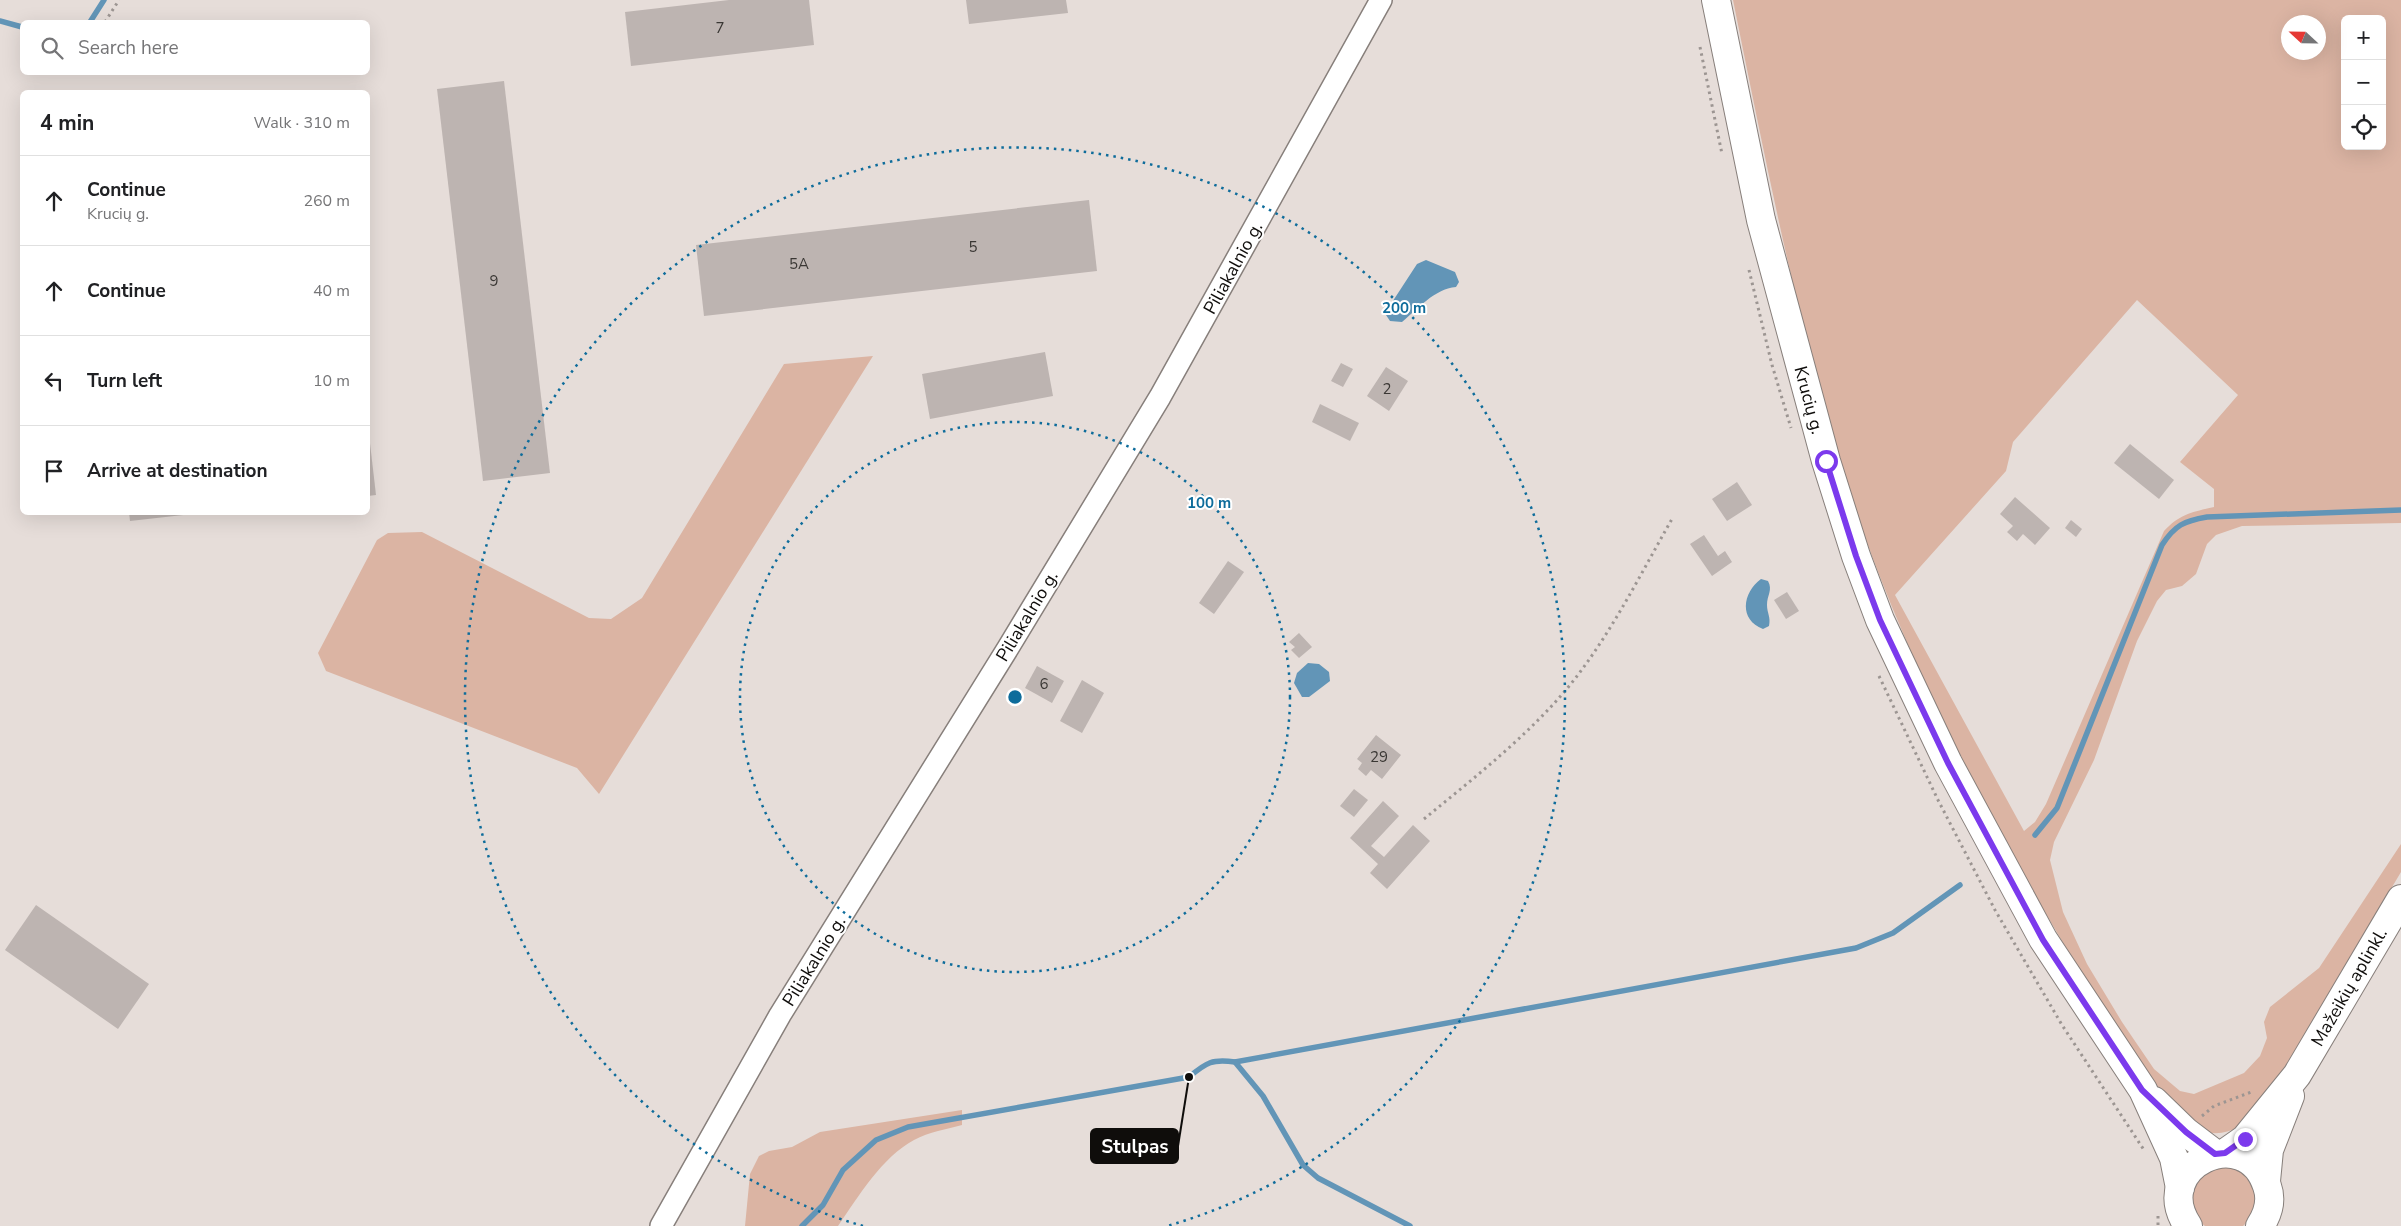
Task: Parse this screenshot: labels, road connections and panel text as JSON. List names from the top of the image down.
{
  "streets": {
    "main road": ["Krucių g.", "Mažeikių aplinkl."],
    "street": ["Piliakalnio g."]
  },
  "places": ["Stulpas"],
  "house_numbers": [
    "7",
    "5",
    "5A",
    "9",
    "2",
    "6",
    "29"
  ],
  "north": "left",
  "page": {
    "map_buttons": ["+", "−"],
    "search": "Search here",
    "heading": ["4 min", "Walk · 310 m"],
    "list": [
      ["Continue", "Krucių g.", "260 m"],
      ["Continue", "40 m"],
      ["Turn left", "10 m"],
      "Arrive at destination"
    ]
  },
  "rings": ["200 m", "100 m"]
}
